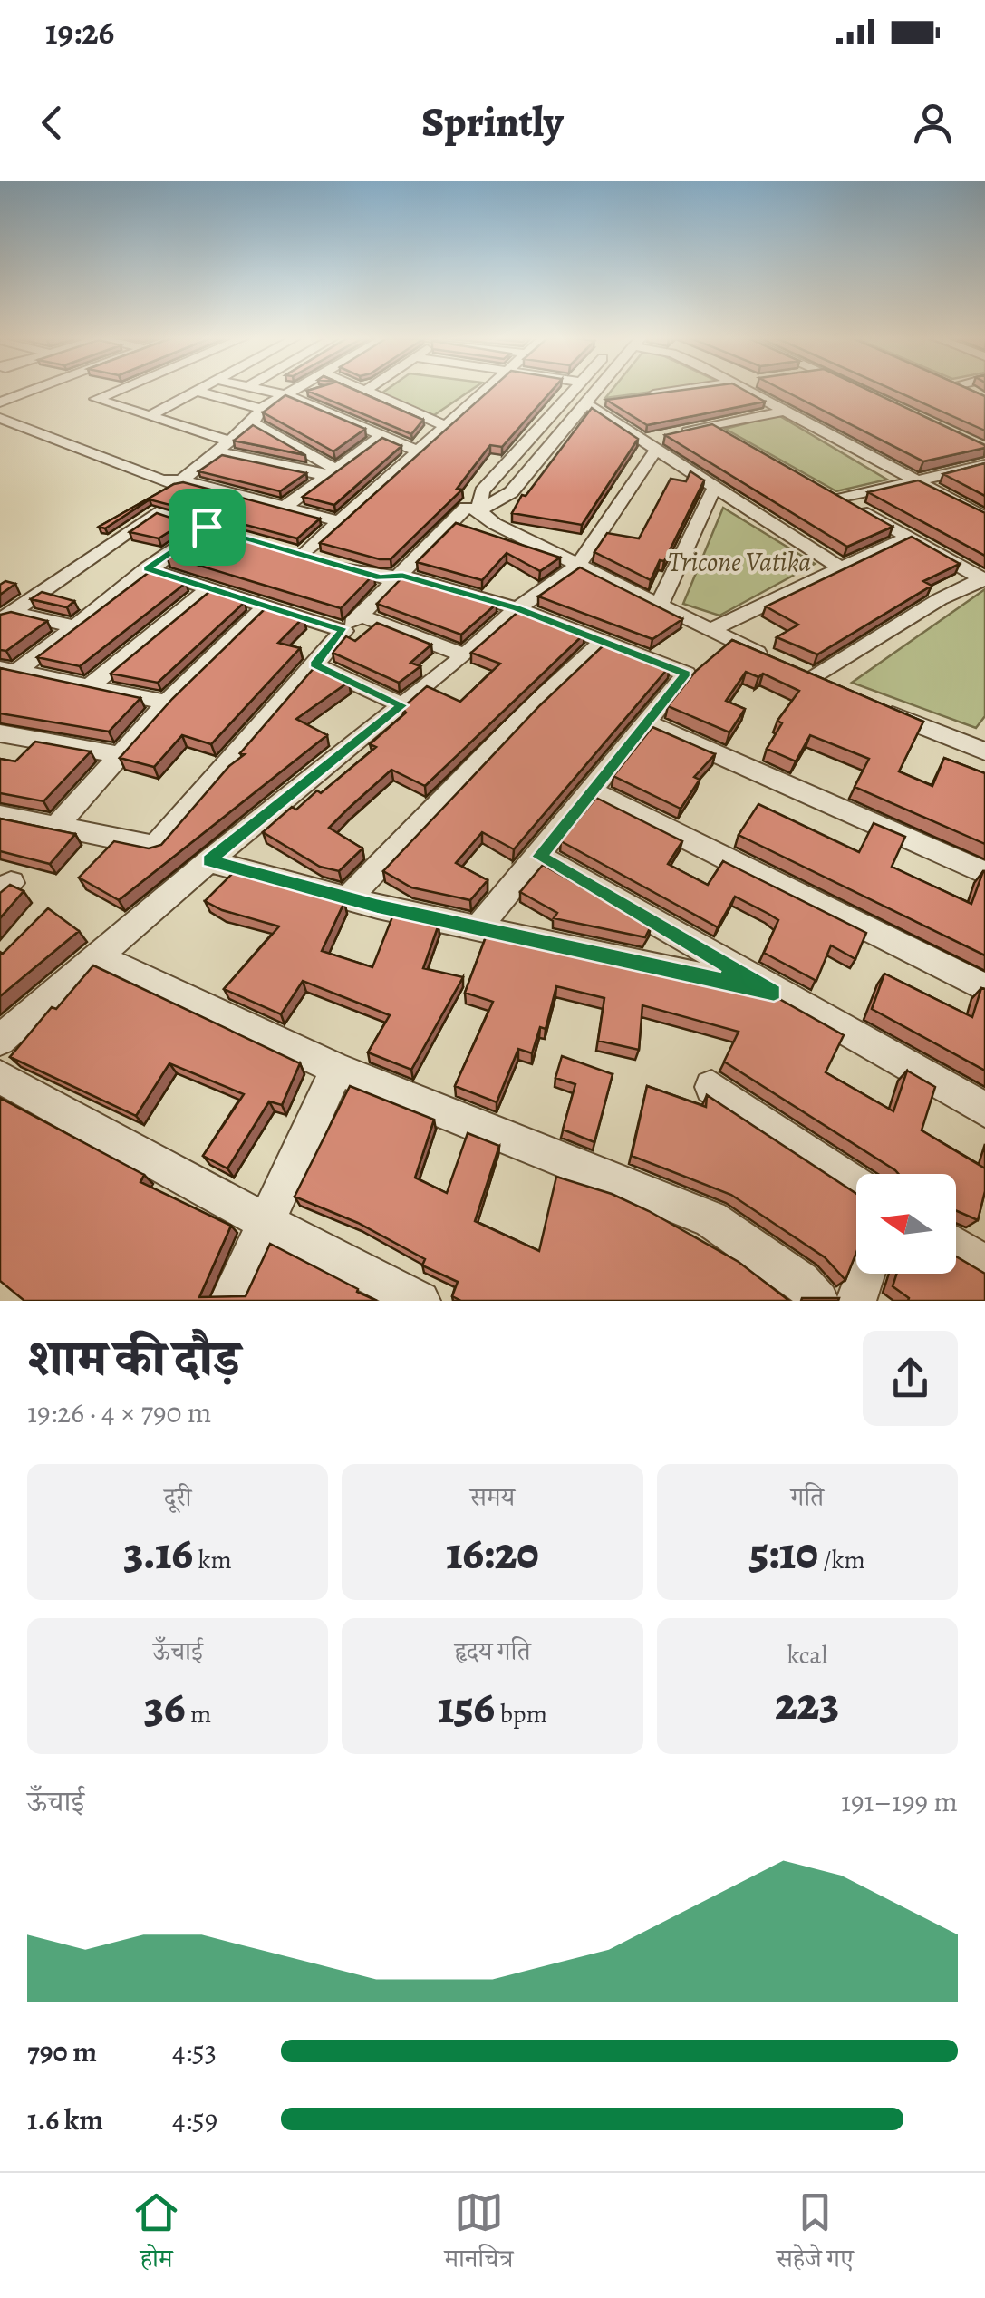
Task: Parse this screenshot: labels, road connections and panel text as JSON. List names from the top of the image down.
{
  "parks": ["Tricone Vatika"],
  "north": "left",
  "page": {
    "status": "19:26",
    "header": "Sprintly",
    "heading": ["शाम की दौड़", "19:26 · 4 × 790 m"],
    "stats": [
      ["दूरी", "3.16 km"],
      ["समय", "16:20"],
      ["गति", "5:10 /km"],
      ["ऊँचाई", "36 m"],
      ["हृदय गति", "156 bpm"],
      ["kcal", "223"]
    ],
    "chart": ["ऊँचाई", "191–199 m"],
    "list": [
      {
        "name": "790 m",
        "note": "4:53"
      },
      {
        "name": "1.6 km",
        "note": "4:59"
      }
    ],
    "tabs": ["होम", "मानचित्र", "सहेजे गए"]
  }
}
